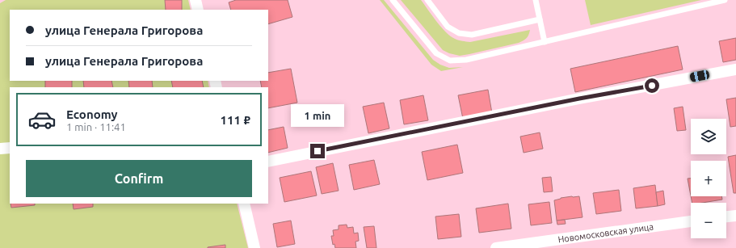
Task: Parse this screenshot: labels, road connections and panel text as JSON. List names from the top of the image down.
{
  "streets": {
    "street": ["Новомосковская улица"]
  },
  "page": {
    "banner": ["улица Генерала Григорова", "улица Генерала Григорова"],
    "list": [
      {
        "name": "Economy",
        "note": "1 min · 11:41",
        "value": "111 ₽"
      }
    ],
    "bubble": "1 min",
    "map_buttons": ["+", "−"],
    "buttons": "Confirm"
  }
}
